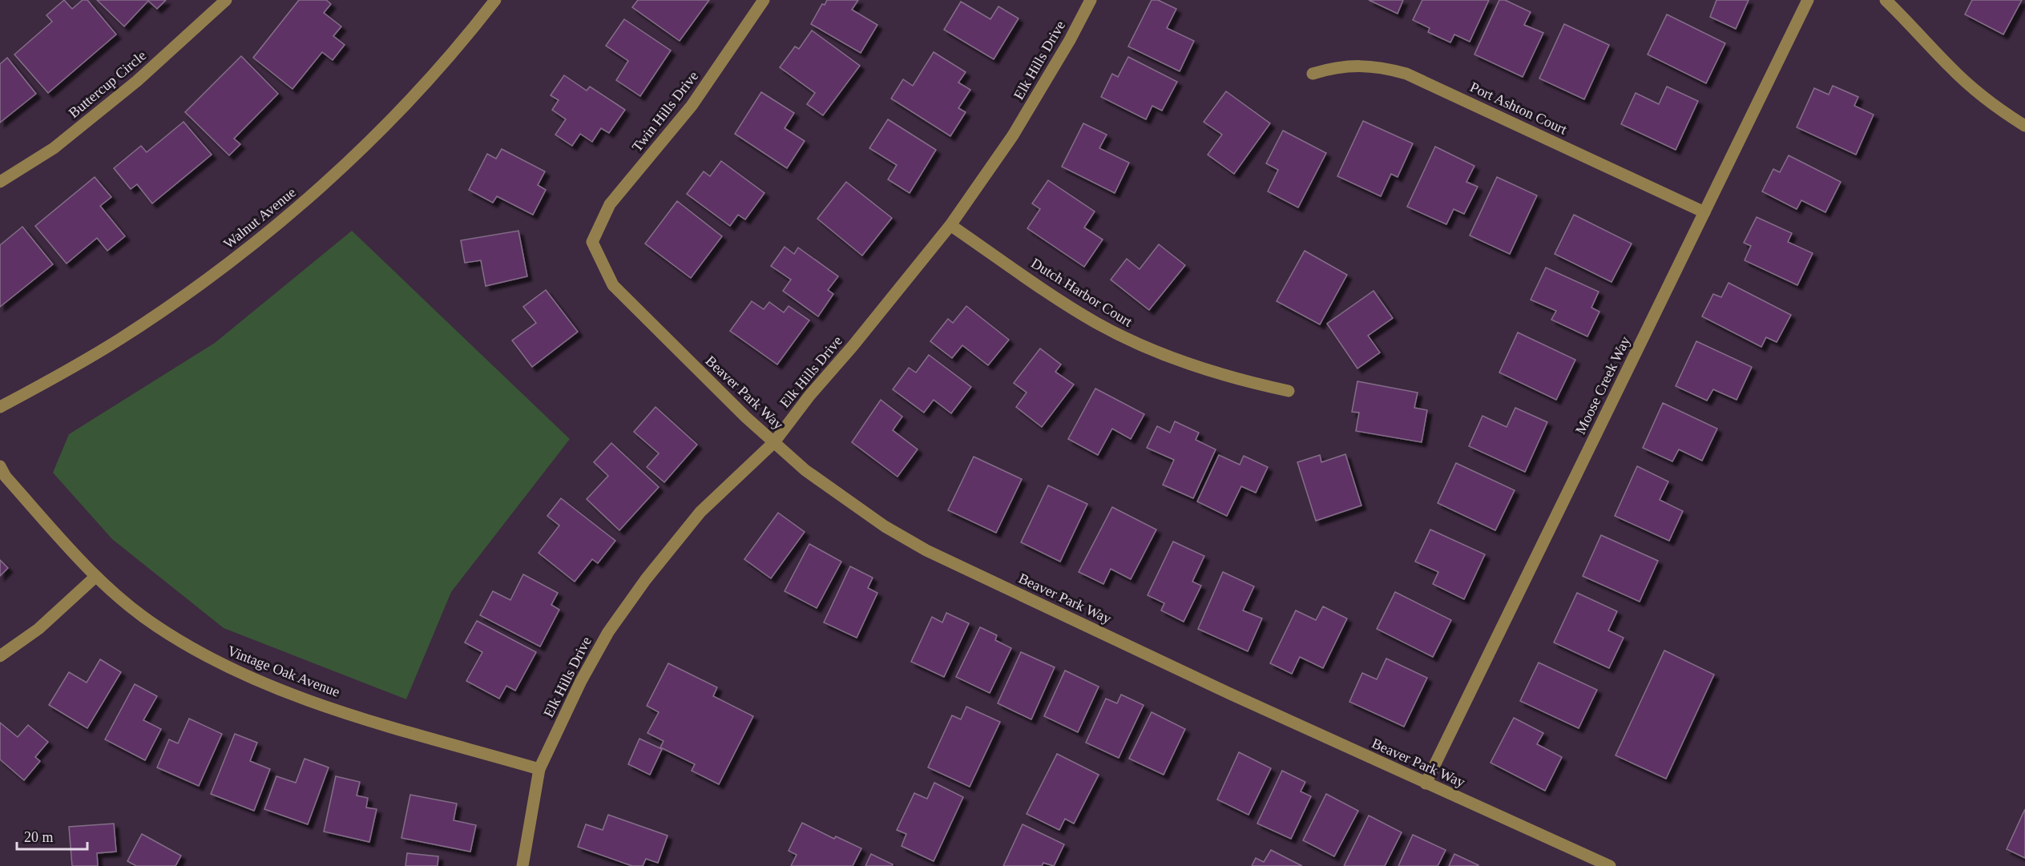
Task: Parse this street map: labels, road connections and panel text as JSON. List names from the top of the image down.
{
  "streets": {
    "street": [
      "Elk Hills Drive",
      "Buttercup Circle",
      "Port Ashton Court",
      "Twin Hills Drive",
      "Walnut Avenue",
      "Dutch Harbor Court",
      "Moose Creek Way",
      "Beaver Park Way",
      "Vintage Oak Avenue"
    ]
  },
  "crossings": [
    ["Elk Hills Drive", "Dutch Harbor Court"],
    ["Elk Hills Drive", "Beaver Park Way"],
    ["Elk Hills Drive", "Vintage Oak Avenue"],
    ["Port Ashton Court", "Moose Creek Way"],
    ["Twin Hills Drive", "Beaver Park Way"],
    ["Moose Creek Way", "Beaver Park Way"]
  ],
  "scale_bar": "20 m"
}
